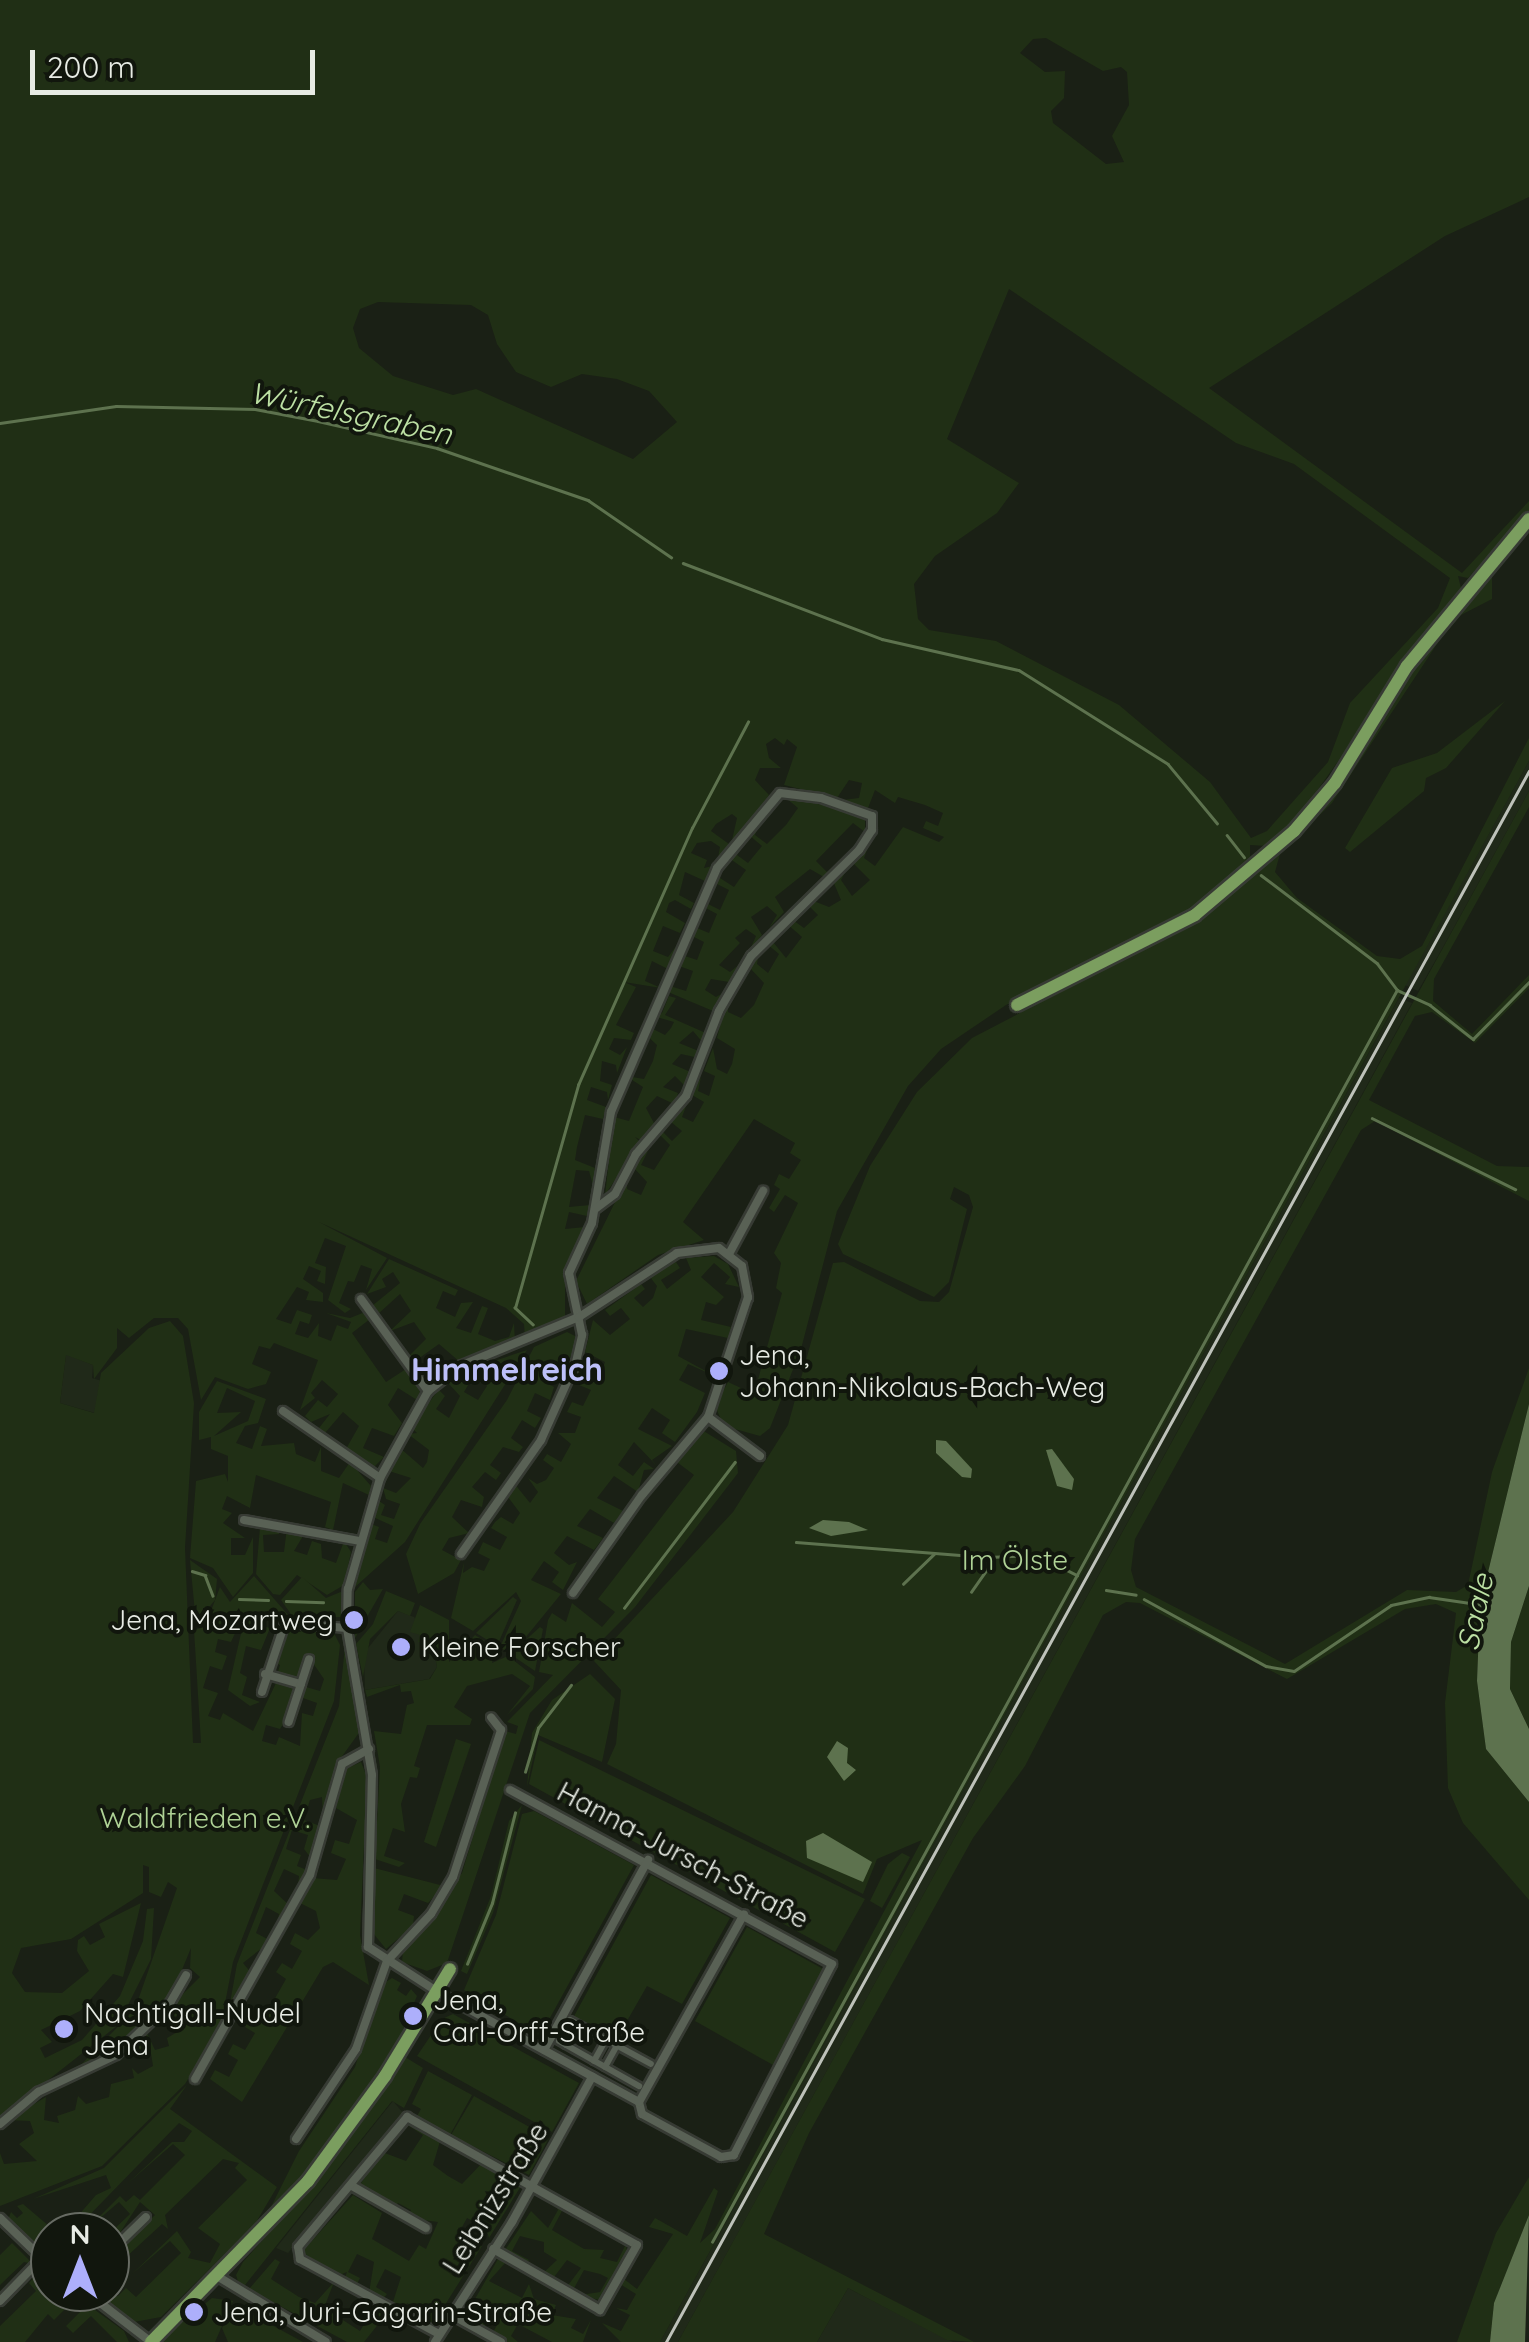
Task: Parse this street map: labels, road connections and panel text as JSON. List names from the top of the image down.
{
  "streets": {
    "street": ["Hanna-Jursch-Straße", "Leibnizstraße"]
  },
  "districts": ["Himmelreich"],
  "water": ["Würfelsgraben", "Saale"],
  "parks": ["Im Ölste", "Waldfrieden e.V."],
  "places": [
    "Jena, Johann-Nikolaus-Bach-Weg",
    "Jena, Mozartweg",
    "Kleine Forscher",
    "Jena, Carl-Orff-Straße",
    "Nachtigall-Nudel Jena",
    "Jena, Juri-Gagarin-Straße"
  ],
  "scale_bar": "200 m",
  "north": "top"
}
